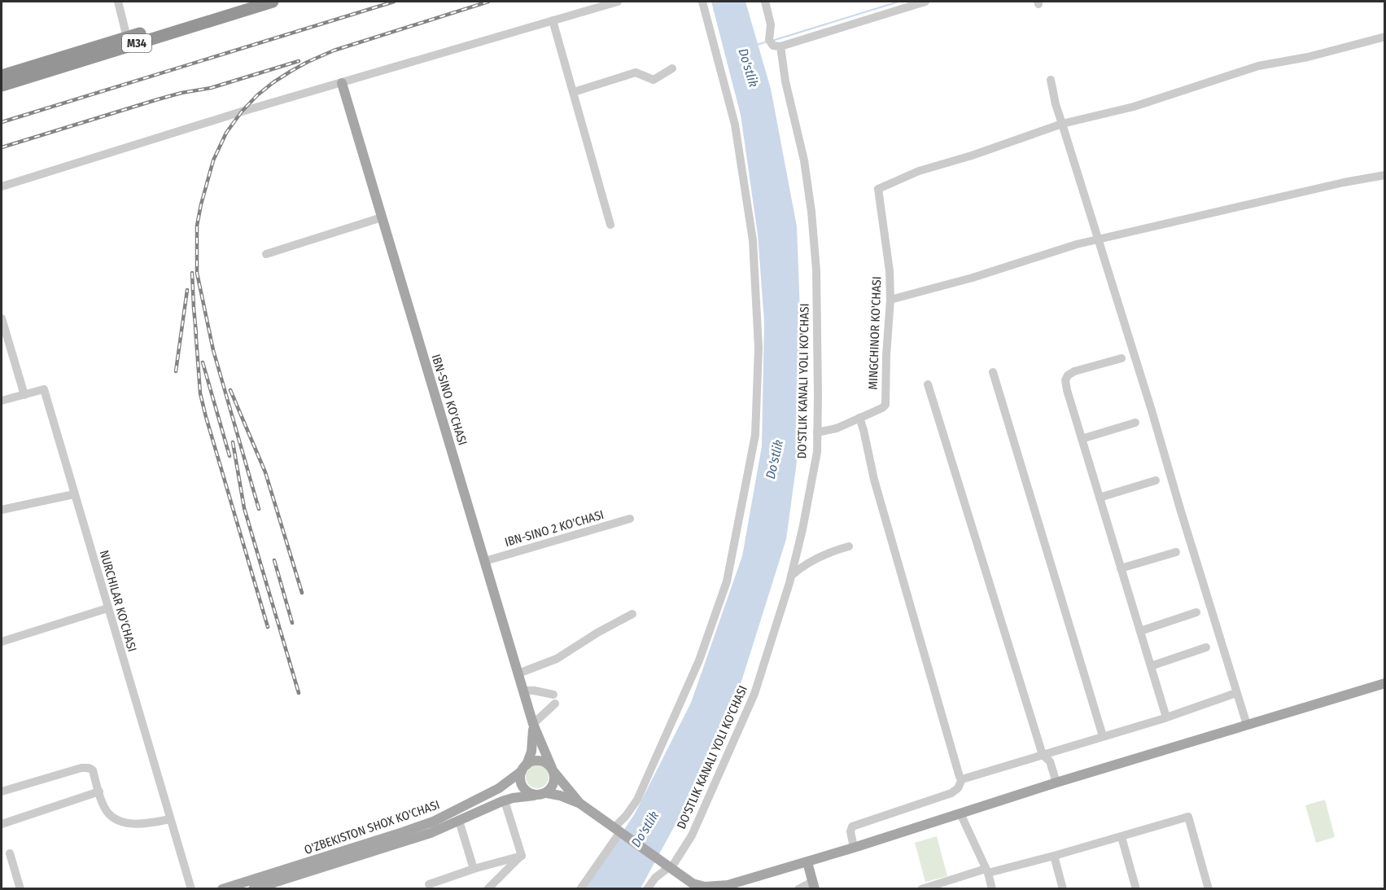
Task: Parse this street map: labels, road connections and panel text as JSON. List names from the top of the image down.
{
  "streets": {
    "highway": ["M34"],
    "main road": ["IBN-SINO KO'CHASI", "O'ZBEKISTON SHOX KO'CHASI"],
    "street": [
      "MINGCHINOR KO'CHASI",
      "DO'STLIK KANALI YOLI KO'CHASI",
      "IBN-SINO 2 KO'CHASI",
      "NURCHILAR KO'CHASI"
    ]
  },
  "crossings": [
    ["MINGCHINOR KO'CHASI", "DO'STLIK KANALI YOLI KO'CHASI"],
    ["IBN-SINO KO'CHASI", "IBN-SINO 2 KO'CHASI"],
    ["IBN-SINO KO'CHASI", "O'ZBEKISTON SHOX KO'CHASI"]
  ],
  "water": ["Do'stlik"]
}
